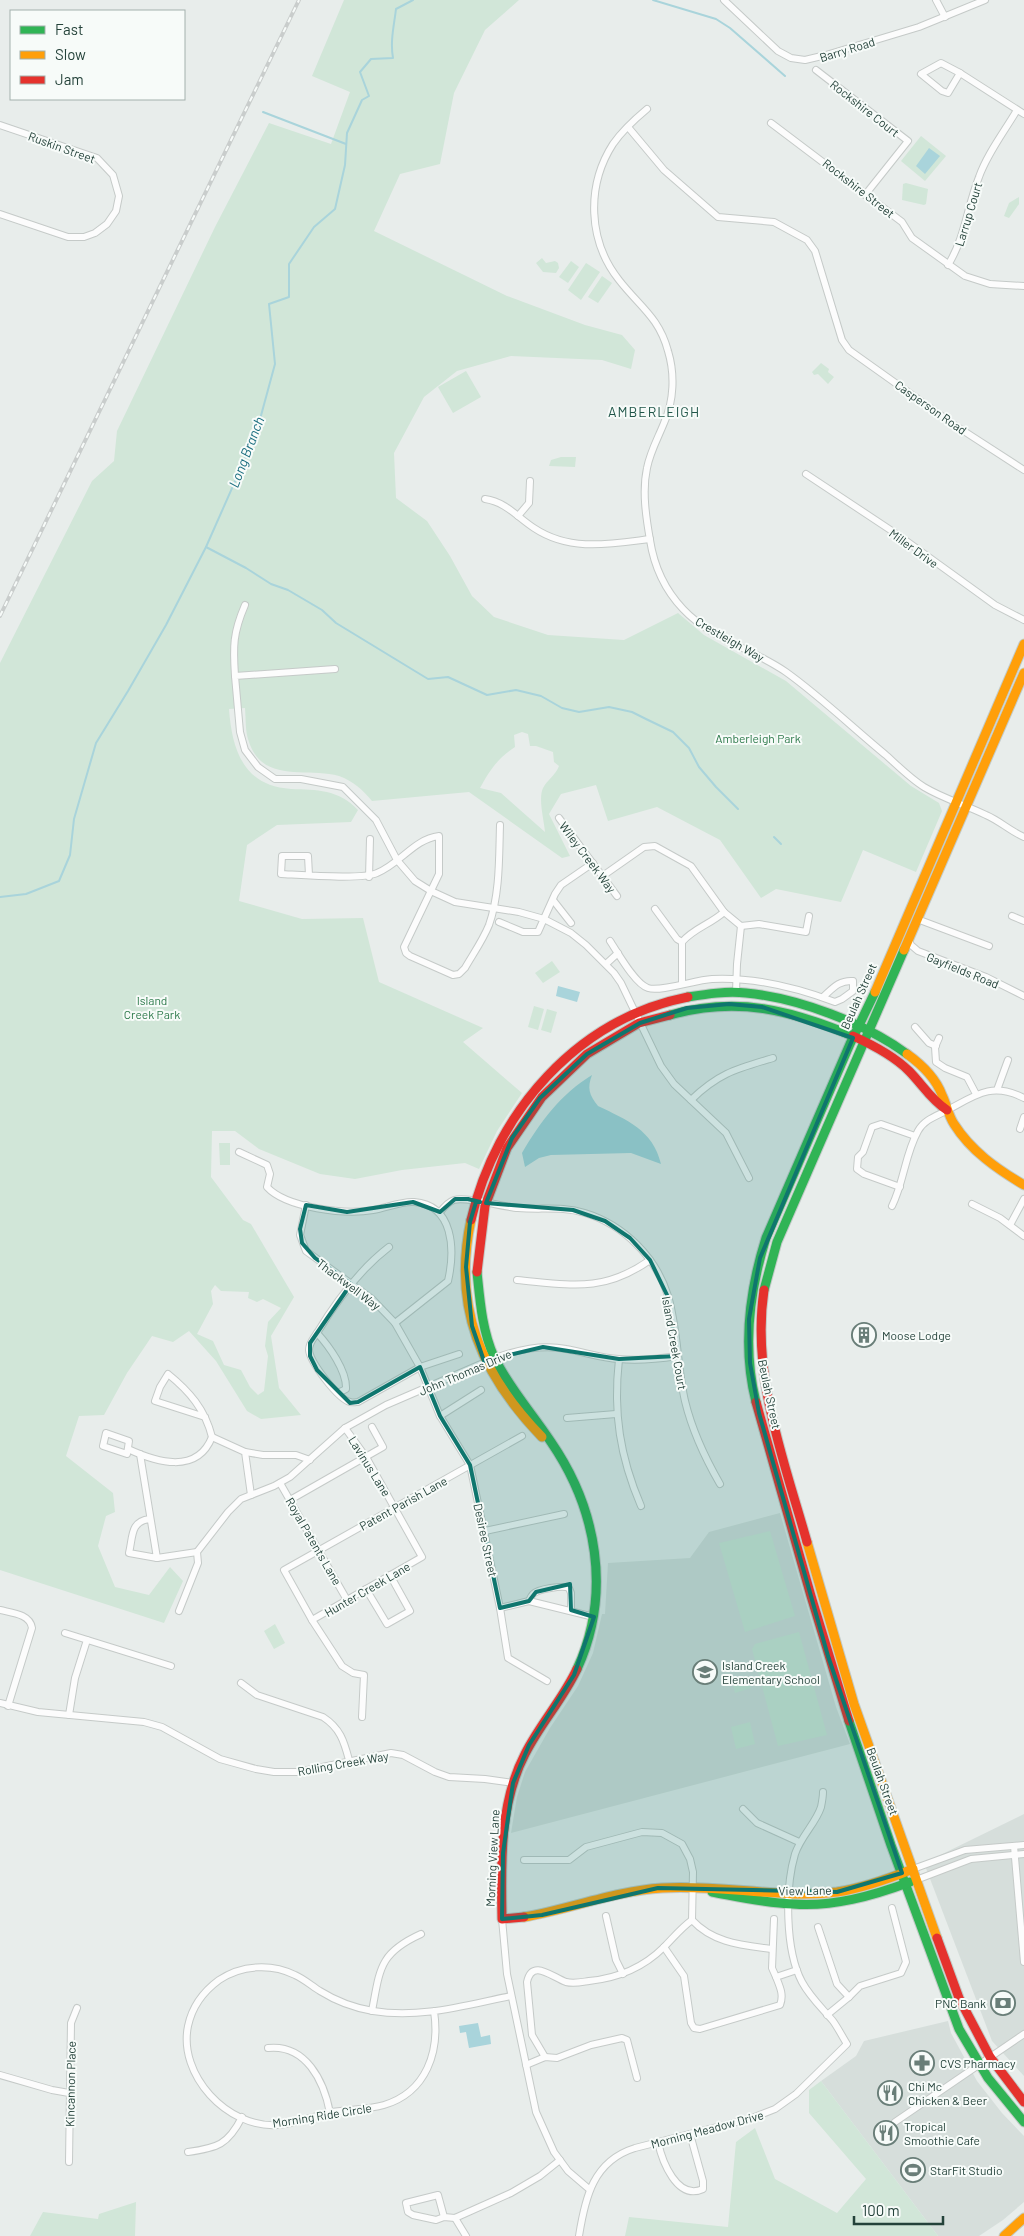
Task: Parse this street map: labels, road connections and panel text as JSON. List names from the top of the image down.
{
  "streets": {
    "main road": ["Beulah Street", "Morning View Lane", "View Lane"],
    "street": [
      "Barry Road",
      "Rockshire Court",
      "Ruskin Street",
      "Rockshire Street",
      "Larrup Court",
      "Casperson Road",
      "Miller Drive",
      "Crestleigh Way",
      "Wiley Creek Way",
      "Gayfields Road",
      "Thackwell Way",
      "Island Creek Court",
      "John Thomas Drive",
      "Lavinus Lane",
      "Patent Parish Lane",
      "Desiree Street",
      "Royal Patents Lane",
      "Hunter Creek Lane",
      "Rolling Creek Way",
      "Kincannon Place",
      "Morning Ride Circle",
      "Morning Meadow Drive"
    ]
  },
  "crossings": [
    ["Rockshire Court", "Rockshire Street"],
    ["Rockshire Street", "Larrup Court"],
    ["Casperson Road", "Crestleigh Way"],
    ["Crestleigh Way", "Beulah Street"],
    ["Gayfields Road", "Beulah Street"],
    ["Beulah Street", "Morning View Lane"],
    ["Beulah Street", "View Lane"],
    ["Thackwell Way", "John Thomas Drive"],
    ["Thackwell Way", "Desiree Street"],
    ["Island Creek Court", "John Thomas Drive"],
    ["Island Creek Court", "Morning View Lane"],
    ["John Thomas Drive", "Lavinus Lane"],
    ["John Thomas Drive", "Desiree Street"],
    ["John Thomas Drive", "Royal Patents Lane"],
    ["John Thomas Drive", "Morning View Lane"],
    ["Lavinus Lane", "Patent Parish Lane"],
    ["Lavinus Lane", "Hunter Creek Lane"],
    ["Patent Parish Lane", "Desiree Street"],
    ["Patent Parish Lane", "Royal Patents Lane"],
    ["Patent Parish Lane", "Hunter Creek Lane"],
    ["Royal Patents Lane", "Hunter Creek Lane"],
    ["Rolling Creek Way", "Morning View Lane"],
    ["Morning View Lane", "View Lane"],
    ["Morning View Lane", "Morning Ride Circle"],
    ["Morning View Lane", "Morning Meadow Drive"]
  ],
  "districts": ["AMBERLEIGH"],
  "water": ["Long Branch"],
  "parks": ["Amberleigh Park", "Island Creek Park"],
  "places": {
    "building": ["Moose Lodge"],
    "school or university": ["Island Creek Elementary School"],
    "bank": ["PNC Bank"],
    "pharmacy": ["CVS Pharmacy"],
    "restaurant": ["Chi Mc Chicken & Beer", "Tropical Smoothie Cafe"],
    "sports": ["StarFit Studio"]
  },
  "legend": ["Fast", "Slow", "Jam"],
  "scale_bar": "100 m"
}
